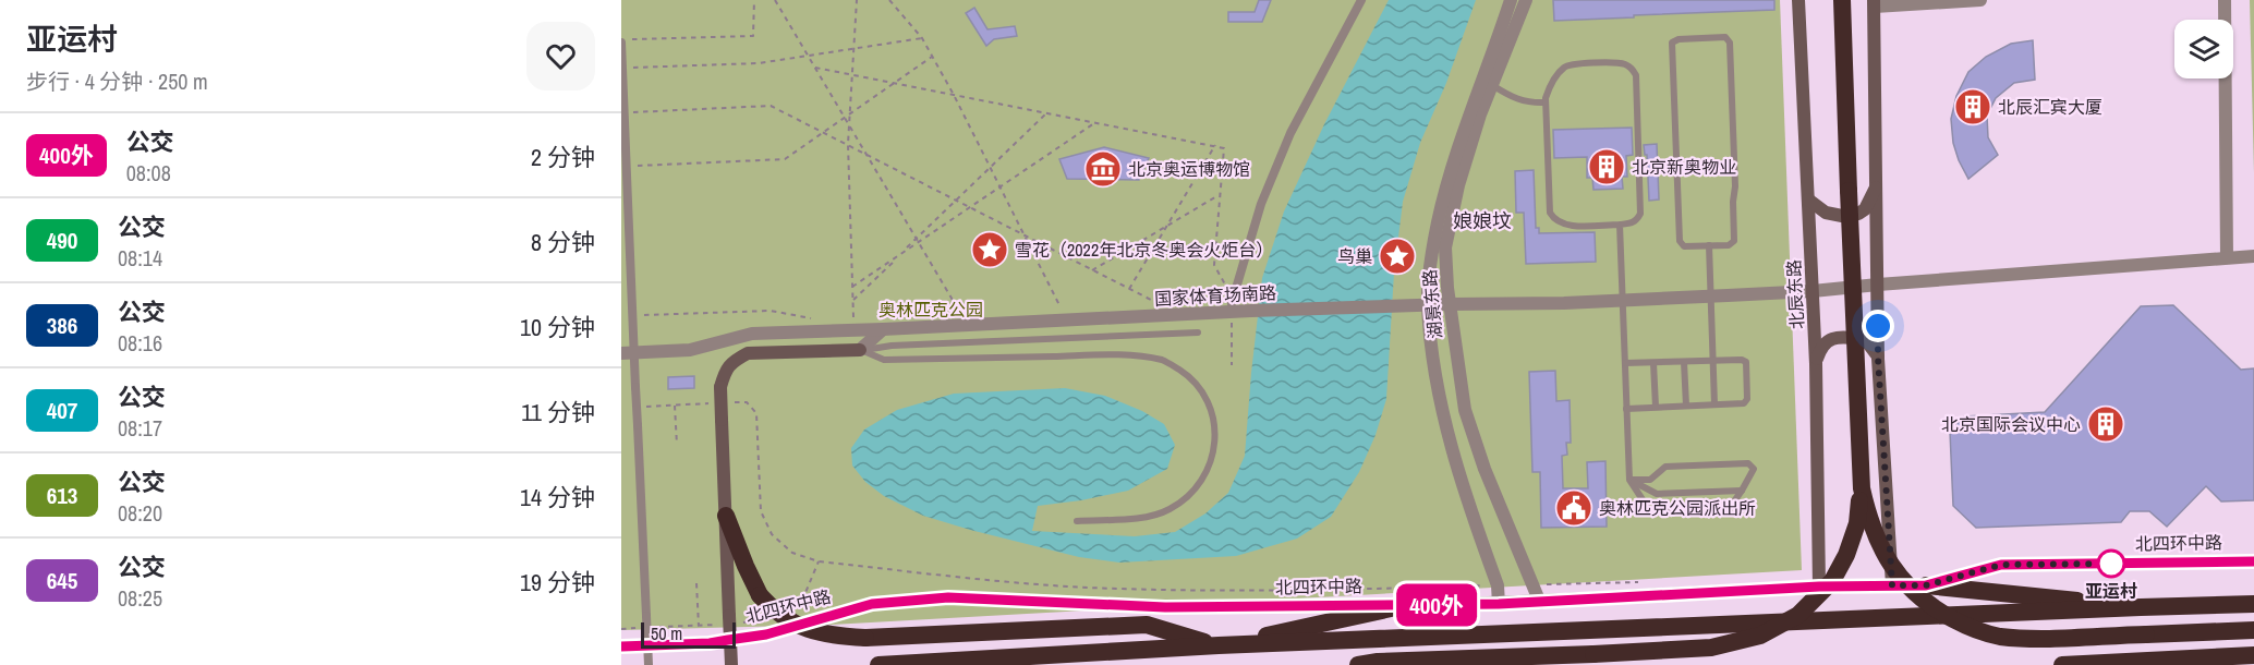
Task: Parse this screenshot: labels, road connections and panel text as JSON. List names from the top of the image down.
{
  "streets": {
    "main road": ["北辰东路"],
    "street": ["国家体育场南路", "湖景东路", "北四环中路"]
  },
  "crossings": [
    ["北辰东路", "国家体育场南路"],
    ["北辰东路", "北四环中路"],
    ["国家体育场南路", "湖景东路"],
    ["湖景东路", "北四环中路"]
  ],
  "districts": ["娘娘坟"],
  "parks": ["奥林匹克公园"],
  "places": {
    "building": ["北辰汇宾大厦", "北京新奥物业", "北京国际会议中心"],
    "museum": ["北京奥运博物馆"],
    "place": ["雪花（2022年北京冬奥会火炬台）", "鸟巢"],
    "public building": ["奥林匹克公园派出所"],
    "other": ["亚运村"]
  },
  "lines": ["bus line 400外"],
  "scale_bar": "50 m",
  "page": {
    "heading": ["亚运村", "步行 · 4 分钟 · 250 m"],
    "on_map": "400外",
    "list": [
      {
        "mark": "400外",
        "name": "公交",
        "note": "08:08",
        "value": "2 分钟"
      },
      {
        "mark": "490",
        "name": "公交",
        "note": "08:14",
        "value": "8 分钟"
      },
      {
        "mark": "386",
        "name": "公交",
        "note": "08:16",
        "value": "10 分钟"
      },
      {
        "mark": "407",
        "name": "公交",
        "note": "08:17",
        "value": "11 分钟"
      },
      {
        "mark": "613",
        "name": "公交",
        "note": "08:20",
        "value": "14 分钟"
      },
      {
        "mark": "645",
        "name": "公交",
        "note": "08:25",
        "value": "19 分钟"
      }
    ],
    "scale": "50 m"
  }
}
